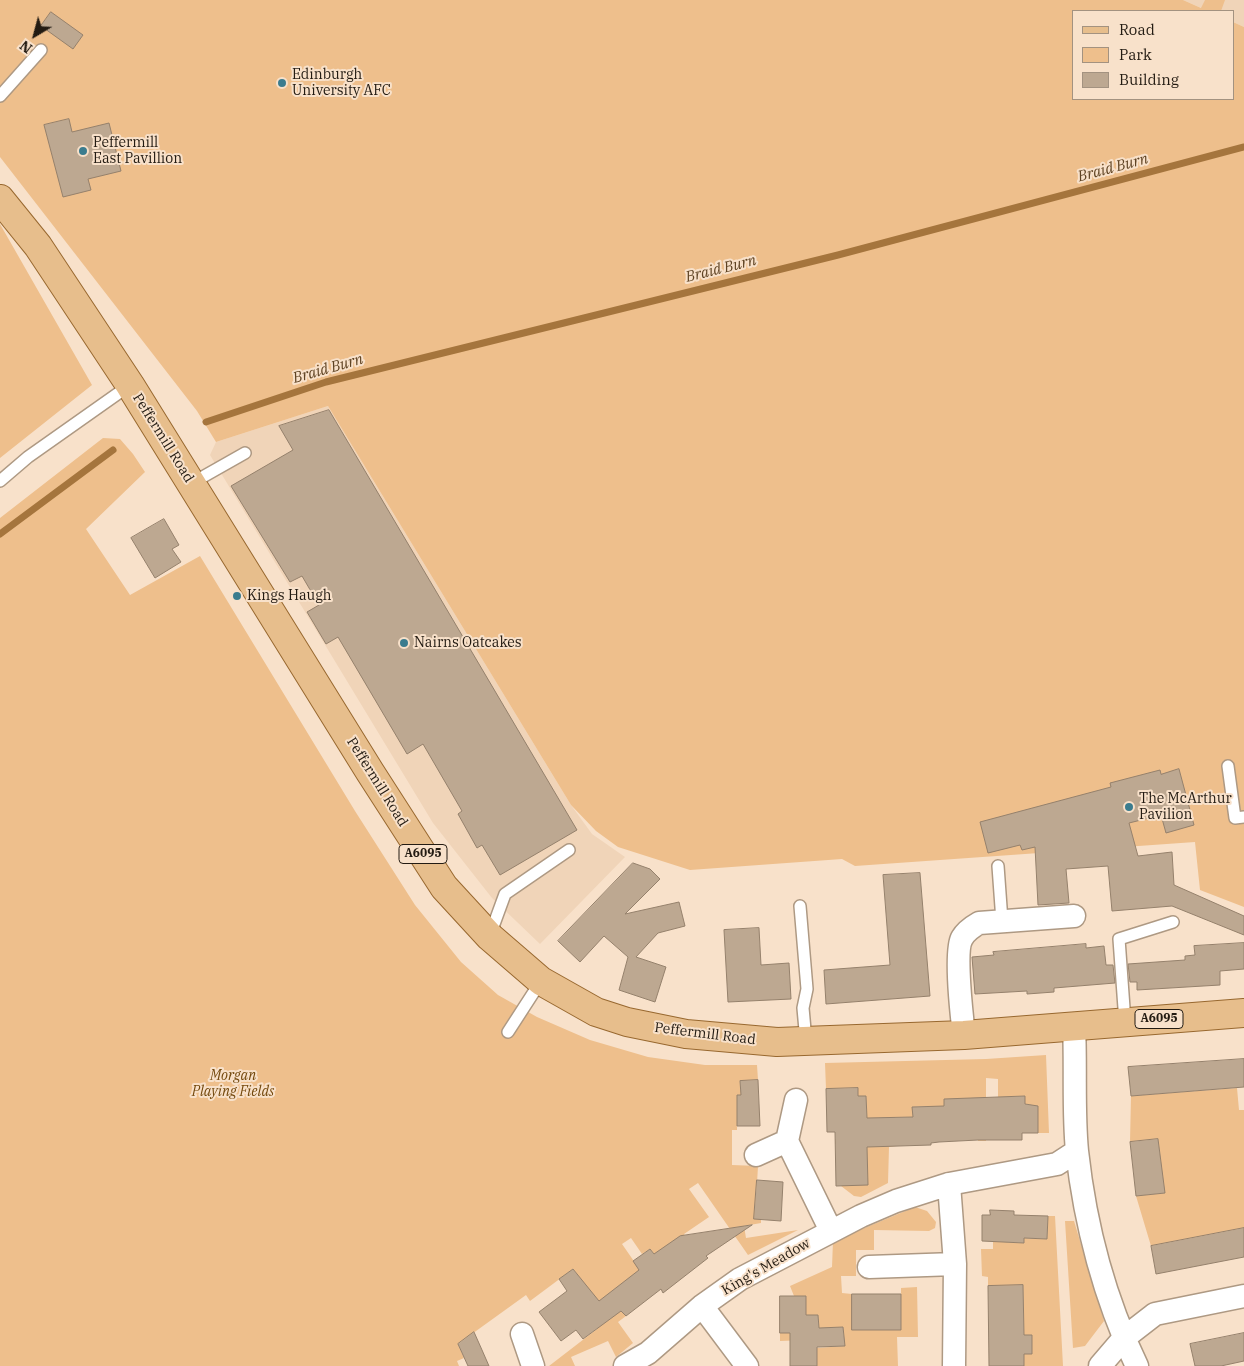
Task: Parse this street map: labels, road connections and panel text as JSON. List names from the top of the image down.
{
  "streets": {
    "main road": ["Peffermill Road", "A6095"],
    "street": ["King's Meadow"]
  },
  "water": ["Braid Burn"],
  "parks": ["Morgan Playing Fields"],
  "places": [
    "Edinburgh University AFC",
    "Peffermill East Pavillion",
    "Kings Haugh",
    "Nairns Oatcakes",
    "The McArthur Pavilion"
  ],
  "legend": ["Road", "Park", "Building"],
  "north": "bottom left"
}
